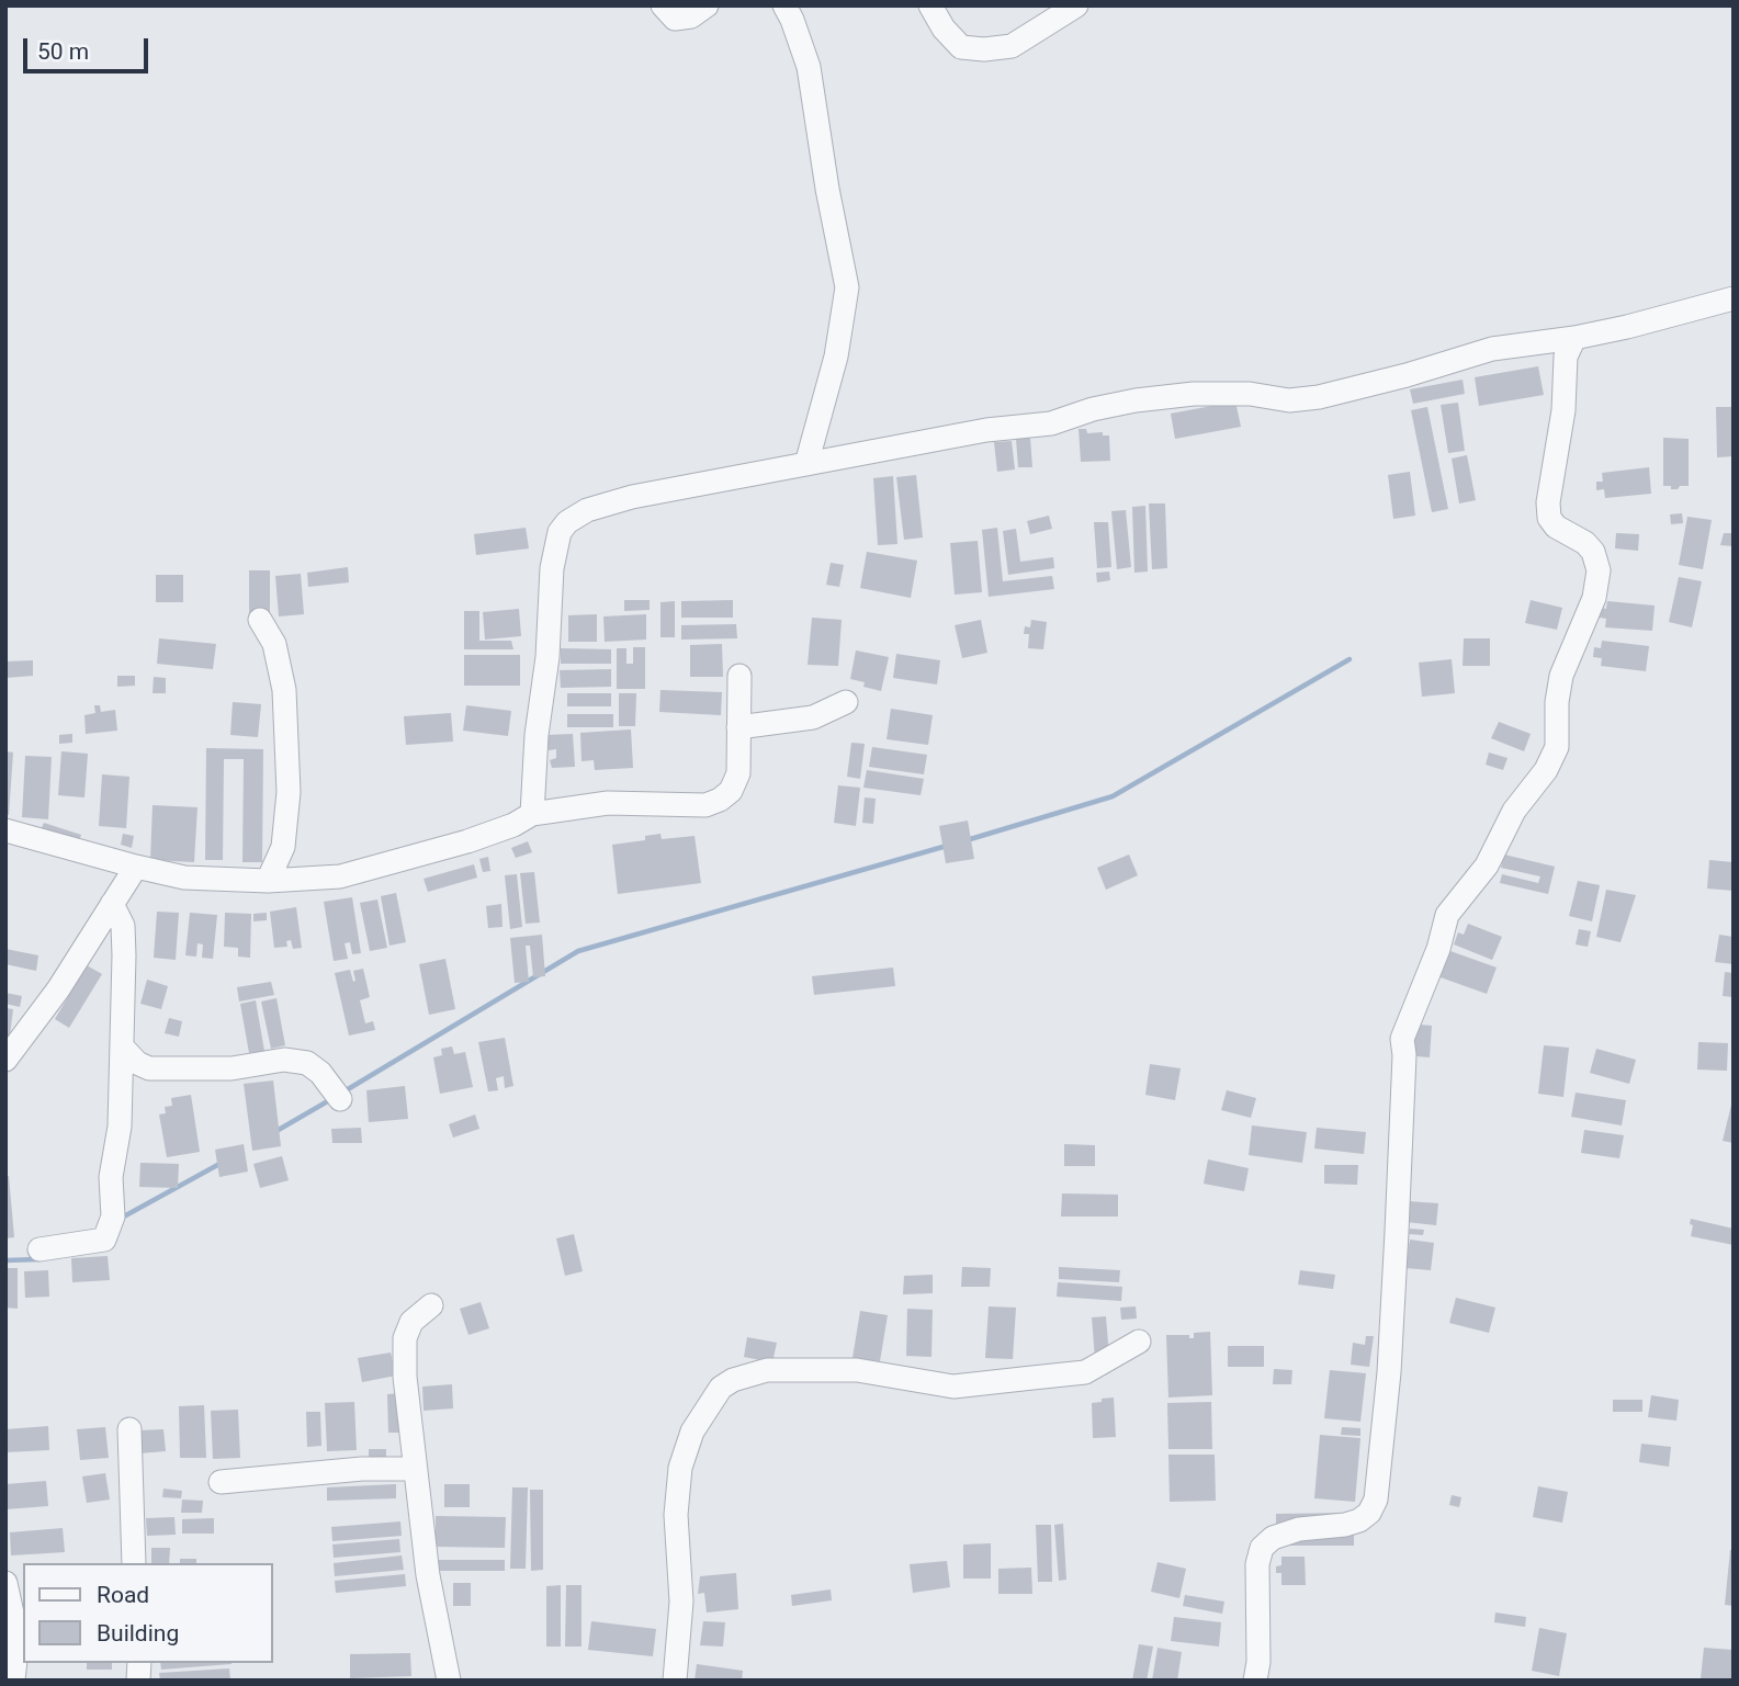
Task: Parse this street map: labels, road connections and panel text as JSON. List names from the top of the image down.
{
  "legend": ["Road", "Building"],
  "scale_bar": "50 m"
}
